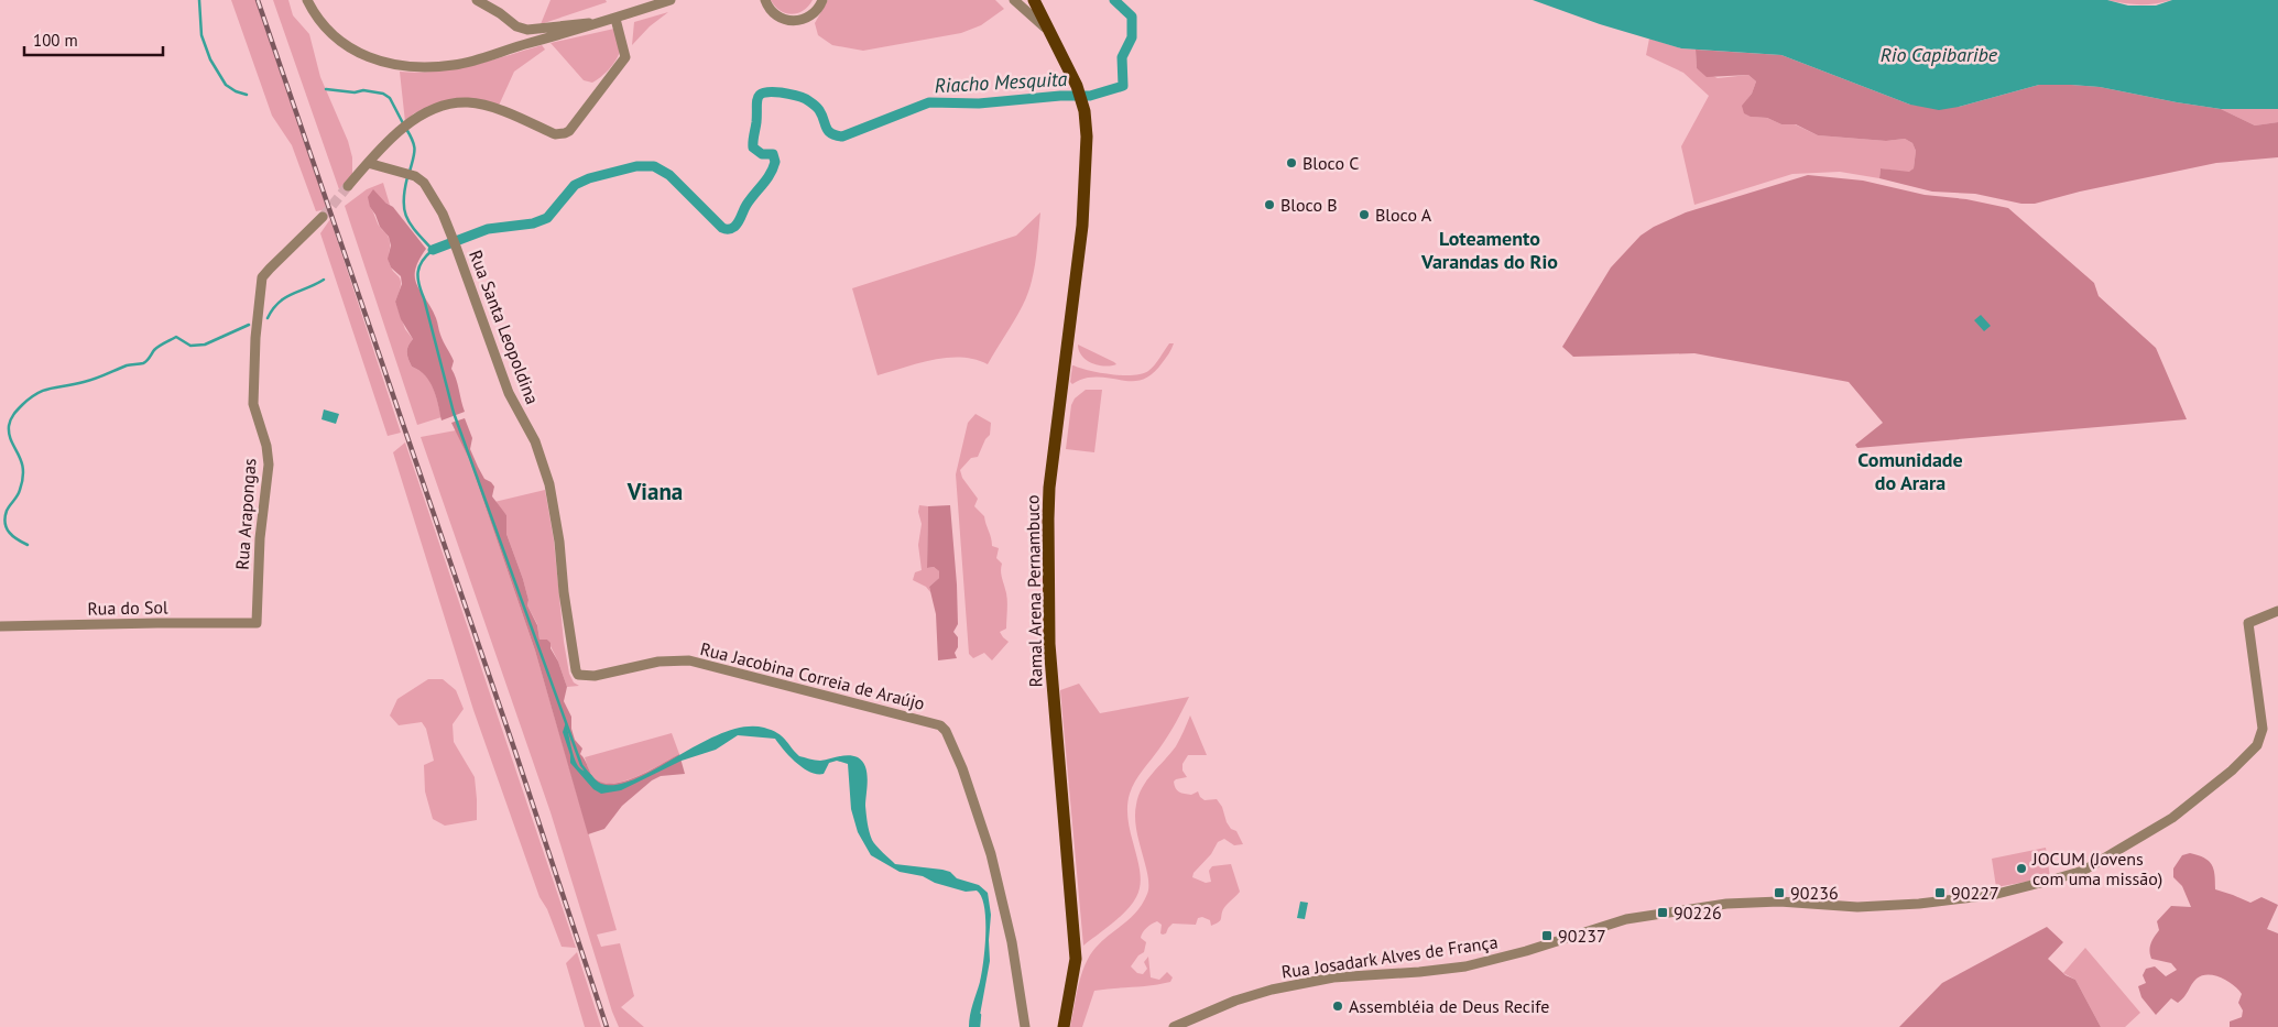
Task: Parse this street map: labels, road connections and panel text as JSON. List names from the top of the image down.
{
  "streets": {
    "main road": ["Ramal Arena Pernambuco"],
    "street": [
      "Rua Santa Leopoldina",
      "Rua Arapongas",
      "Rua do Sol",
      "Rua Jacobina Correia de Araújo",
      "Rua Josadark Alves de França"
    ]
  },
  "crossings": [
    ["Rua Santa Leopoldina", "Rua Jacobina Correia de Araújo"],
    ["Rua Arapongas", "Rua do Sol"]
  ],
  "districts": ["Loteamento Varandas do Rio", "Comunidade do Arara", "Viana"],
  "water": ["Rio Capibaribe", "Riacho Mesquita"],
  "places": {
    "other": [
      "Bloco C",
      "Bloco B",
      "Bloco A",
      "JOCUM (Jovens com uma missão)",
      "Assembléia de Deus Recife"
    ],
    "transit": [
      "90236",
      "90227",
      "90226",
      "90237"
    ]
  },
  "scale_bar": "100 m"
}
